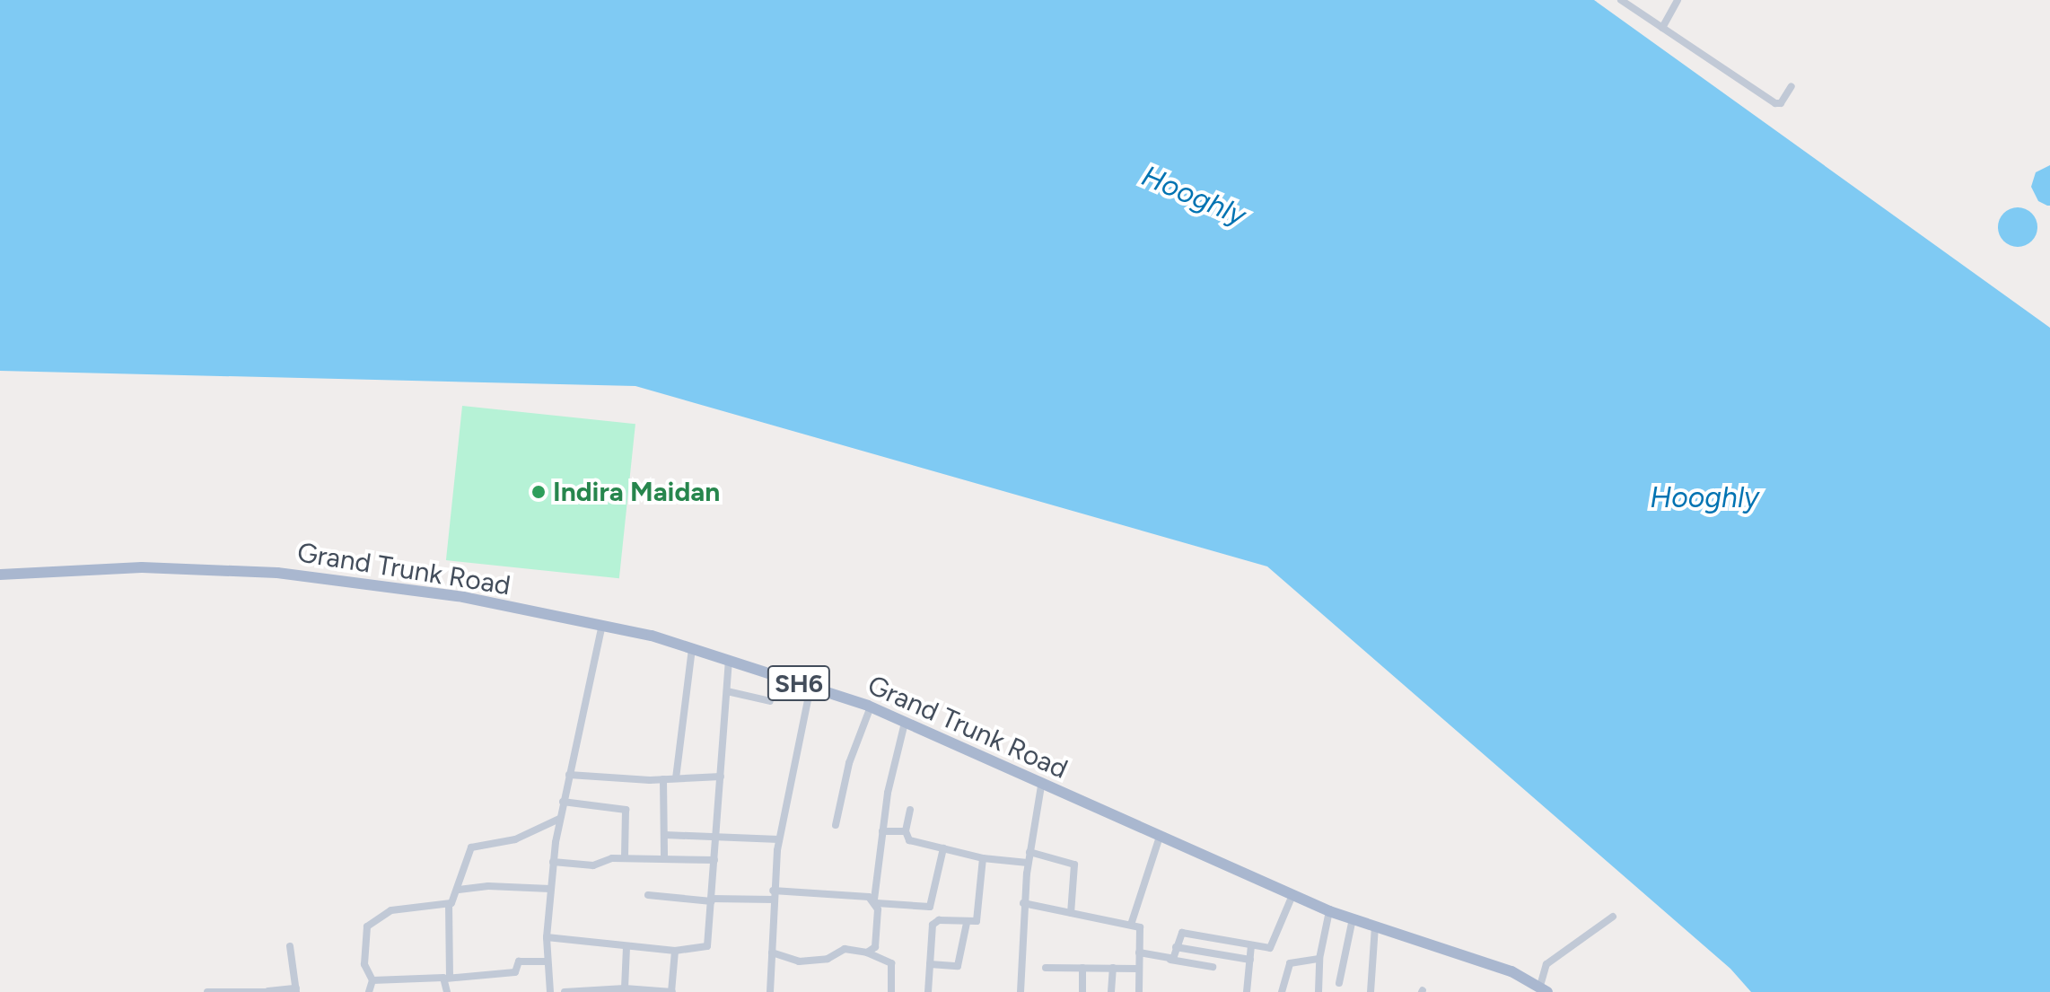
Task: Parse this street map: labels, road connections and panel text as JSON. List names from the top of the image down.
{
  "streets": {
    "main road": ["Grand Trunk Road", "SH6"]
  },
  "water": ["Hooghly"],
  "places": ["Indira Maidan"]
}
